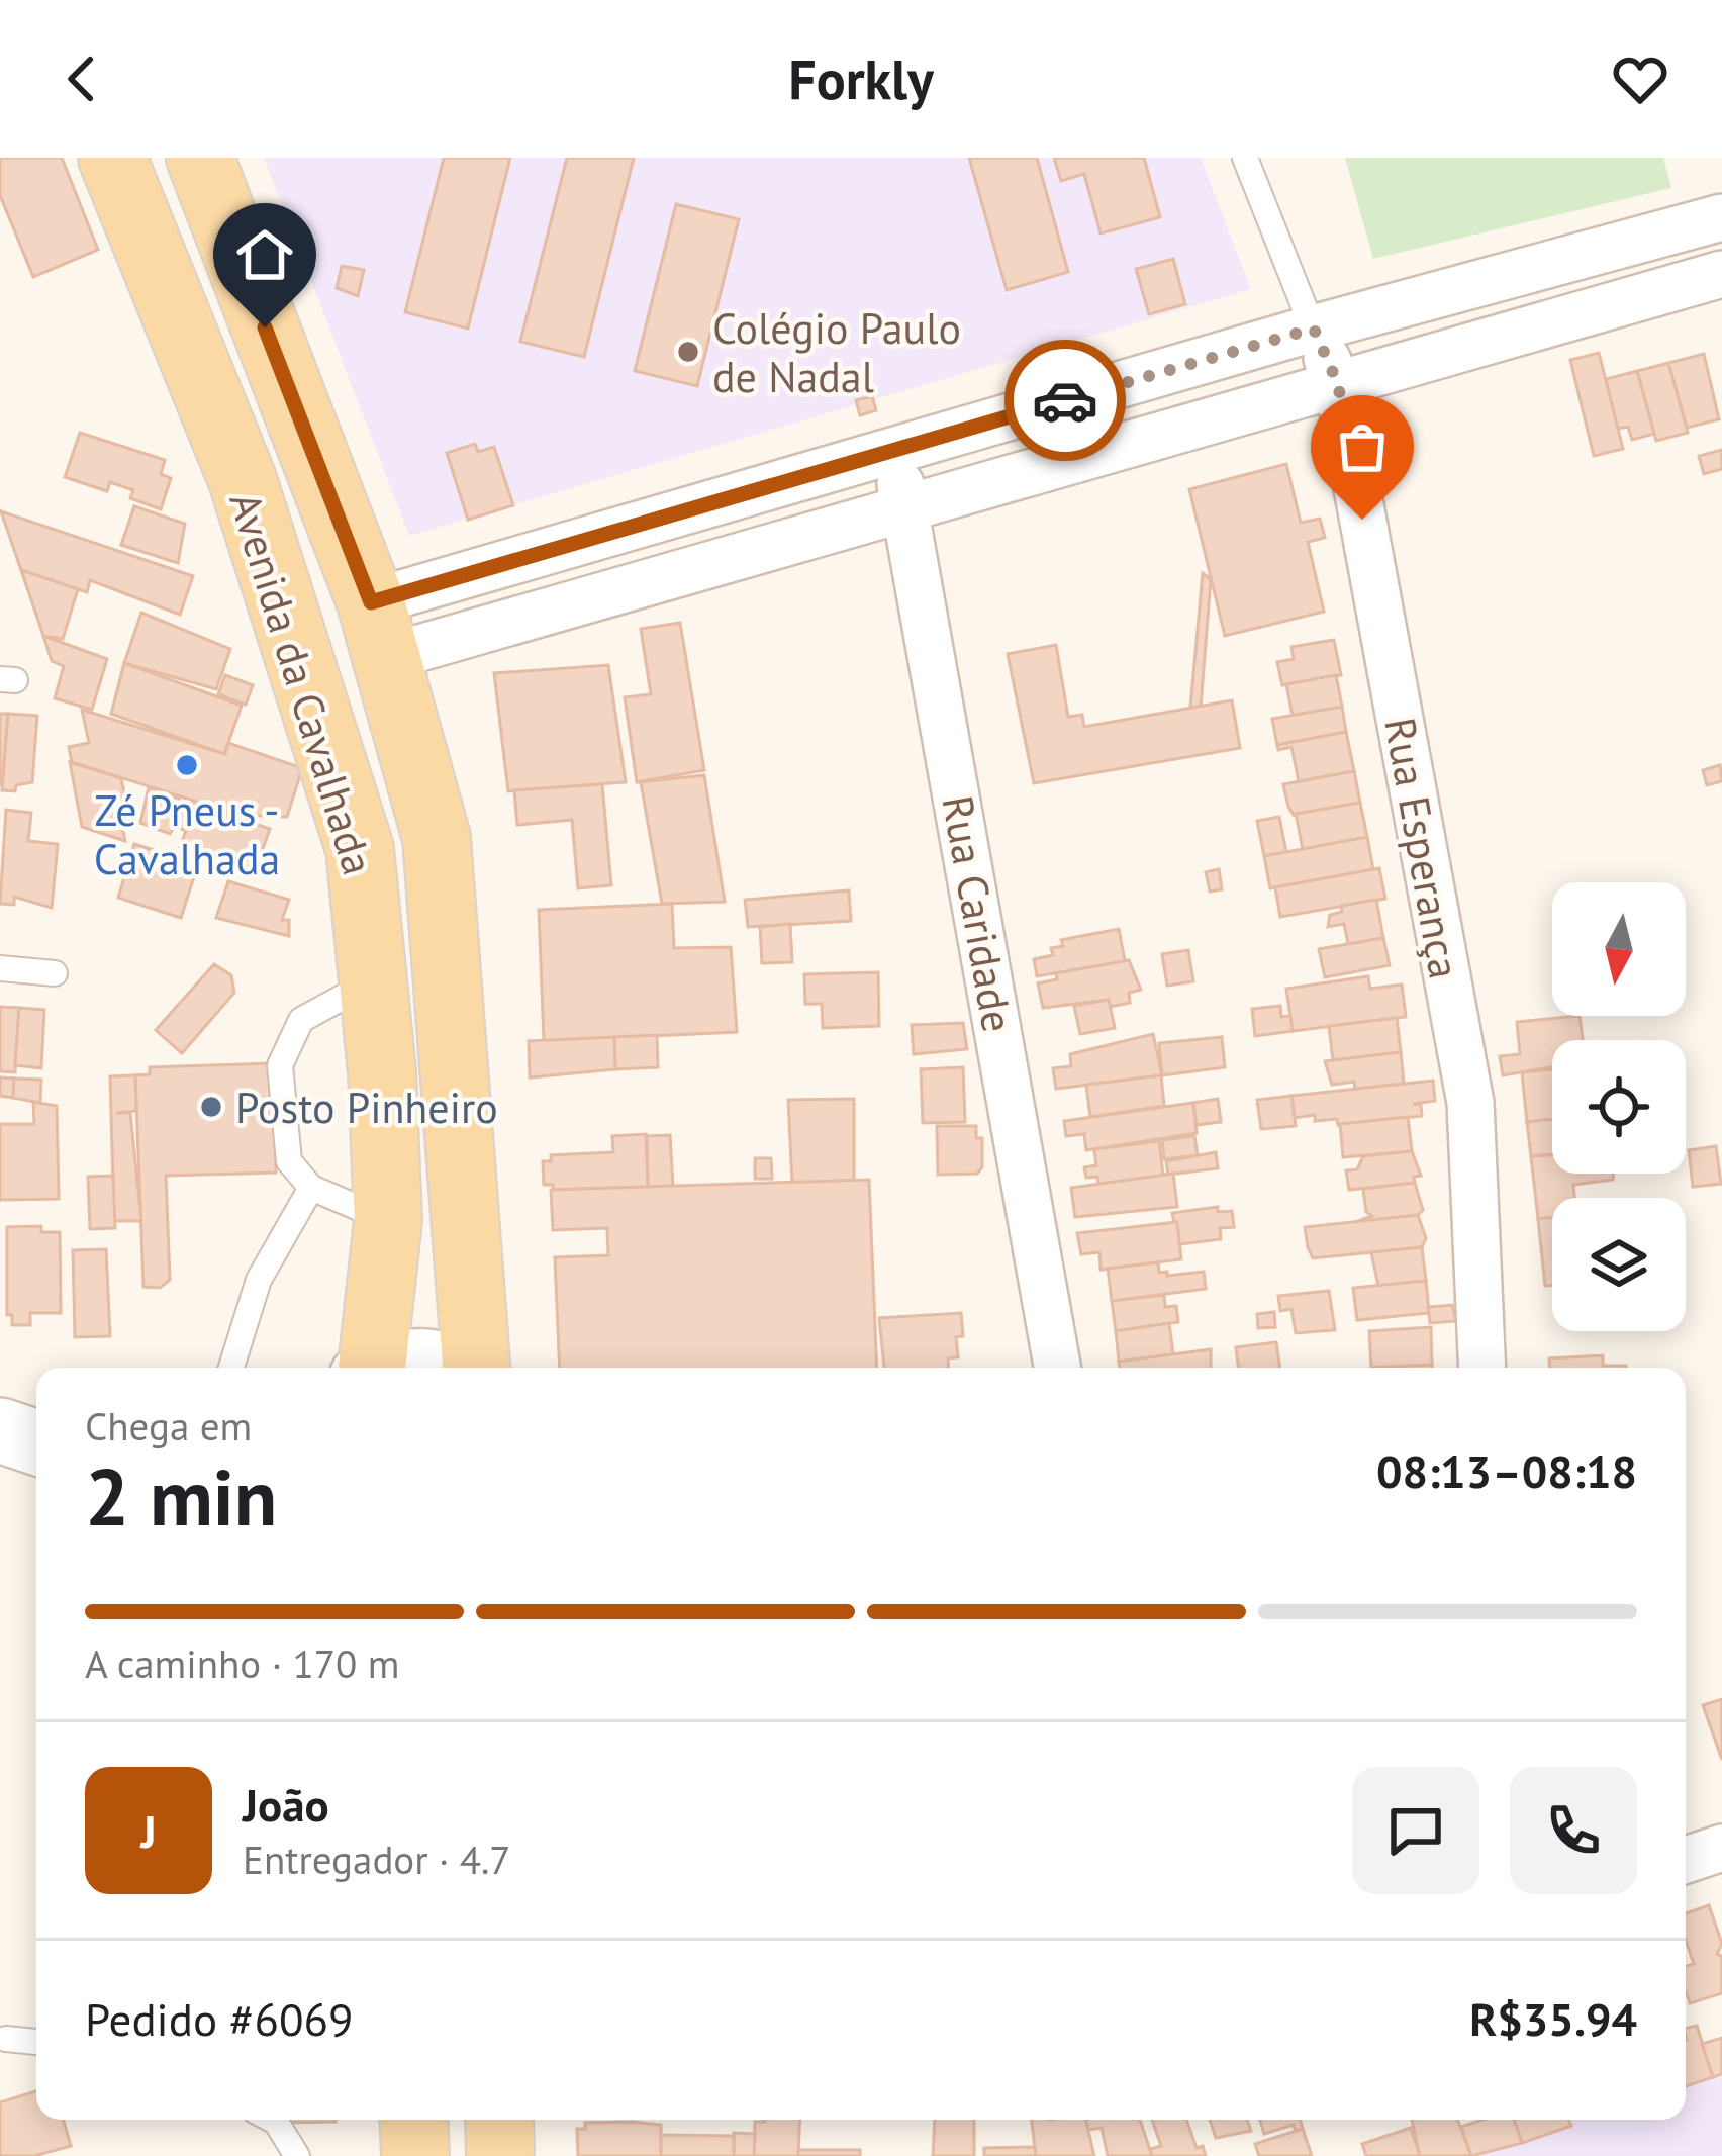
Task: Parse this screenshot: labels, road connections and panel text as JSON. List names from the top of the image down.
{
  "streets": {
    "main road": ["Avenida da Cavalhada"],
    "street": ["Rua Esperança", "Rua Caridade"]
  },
  "places": ["Colégio Paulo de Nadal", "Zé Pneus - Cavalhada", "Posto Pinheiro"],
  "north": "bottom",
  "page": {
    "header": "Forkly",
    "heading": ["2 min", "Chega em", "08:13–08:18"],
    "panel": [
      "João",
      "Entregador · 4.7",
      "Pedido #6069",
      "R$35.94"
    ],
    "bar": "A caminho · 170 m",
    "round": "J"
  }
}
